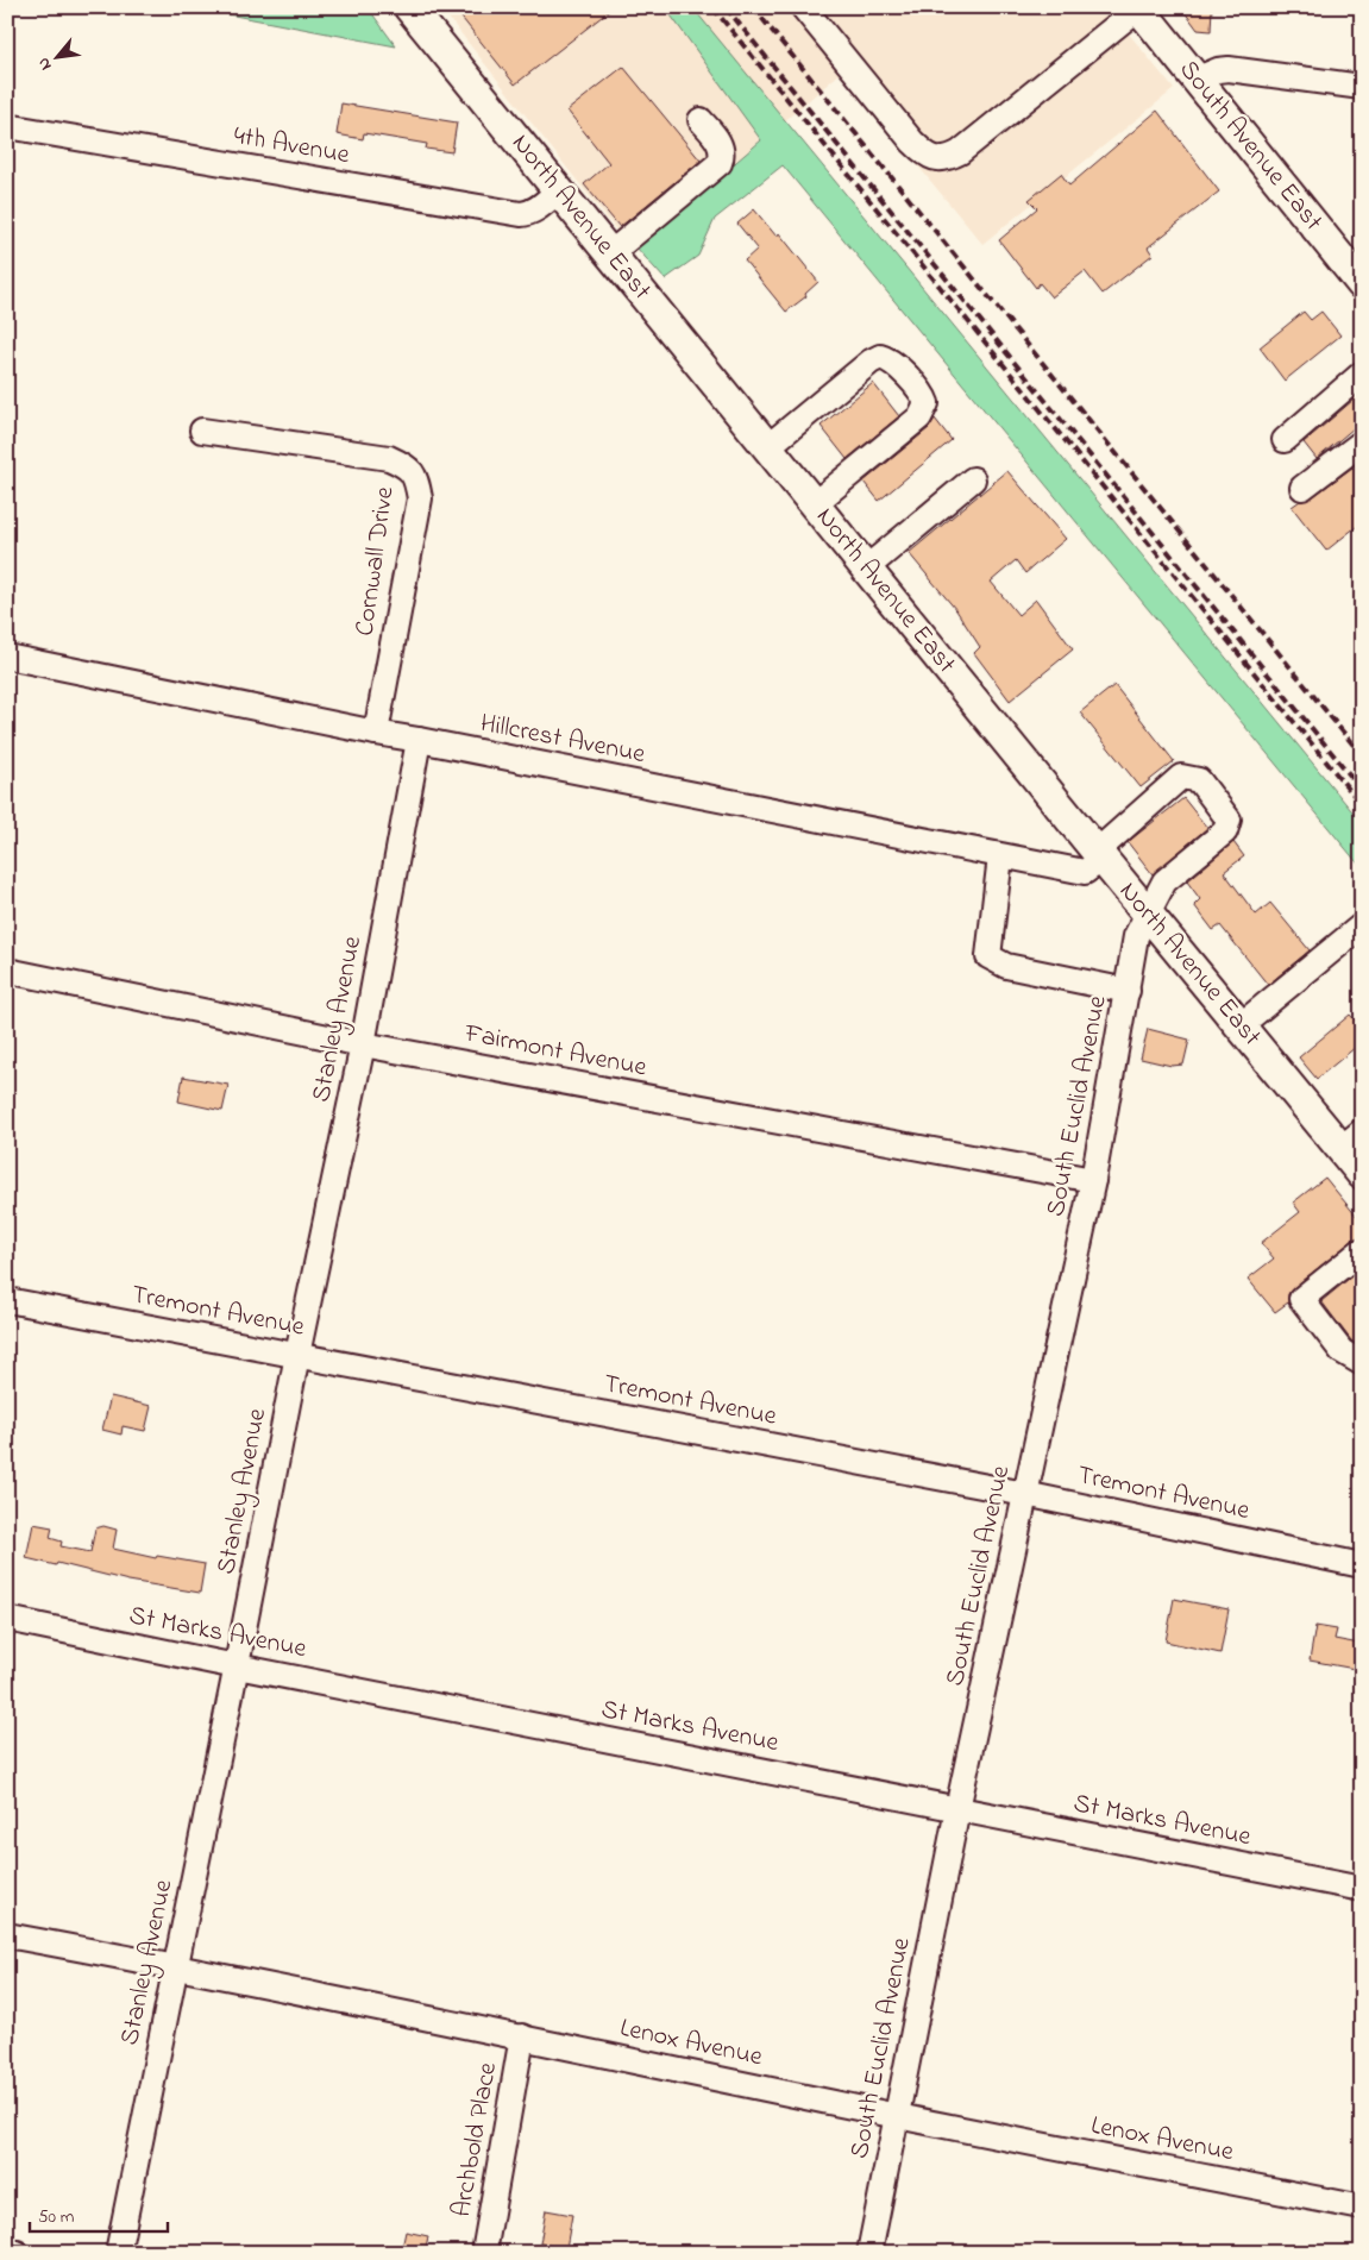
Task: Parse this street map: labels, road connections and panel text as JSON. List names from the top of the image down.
{
  "streets": {
    "main road": ["South Avenue East", "North Avenue East"],
    "street": [
      "4th Avenue",
      "Cornwall Drive",
      "Hillcrest Avenue",
      "Stanley Avenue",
      "Fairmont Avenue",
      "South Euclid Avenue",
      "Tremont Avenue",
      "St Marks Avenue",
      "Lenox Avenue",
      "Archbold Place"
    ]
  },
  "crossings": [
    ["4th Avenue", "North Avenue East"],
    ["North Avenue East", "Hillcrest Avenue"],
    ["North Avenue East", "South Euclid Avenue"],
    ["Cornwall Drive", "Hillcrest Avenue"],
    ["Hillcrest Avenue", "Stanley Avenue"],
    ["Hillcrest Avenue", "South Euclid Avenue"],
    ["Stanley Avenue", "Fairmont Avenue"],
    ["Stanley Avenue", "Tremont Avenue"],
    ["Stanley Avenue", "St Marks Avenue"],
    ["Stanley Avenue", "Lenox Avenue"],
    ["Fairmont Avenue", "South Euclid Avenue"],
    ["South Euclid Avenue", "Tremont Avenue"],
    ["South Euclid Avenue", "St Marks Avenue"],
    ["South Euclid Avenue", "Lenox Avenue"],
    ["Lenox Avenue", "Archbold Place"]
  ],
  "scale_bar": "50 m",
  "north": "bottom left"
}
